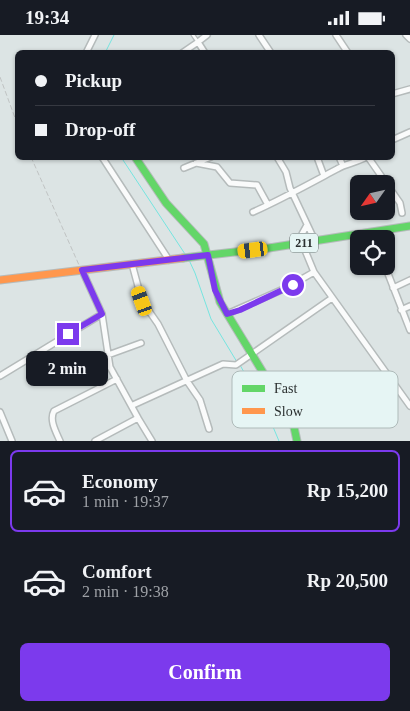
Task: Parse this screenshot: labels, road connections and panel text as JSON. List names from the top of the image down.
{
  "streets": {
    "main road": ["211"]
  },
  "legend": ["Fast", "Slow"],
  "north": "bottom left",
  "page": {
    "status": "19:34",
    "banner": ["Pickup", "Drop-off"],
    "bubble": "2 min",
    "list": [
      {
        "name": "Economy",
        "note": "1 min · 19:37",
        "value": "Rp 15,200"
      },
      {
        "name": "Comfort",
        "note": "2 min · 19:38",
        "value": "Rp 20,500"
      }
    ],
    "buttons": "Confirm"
  }
}
